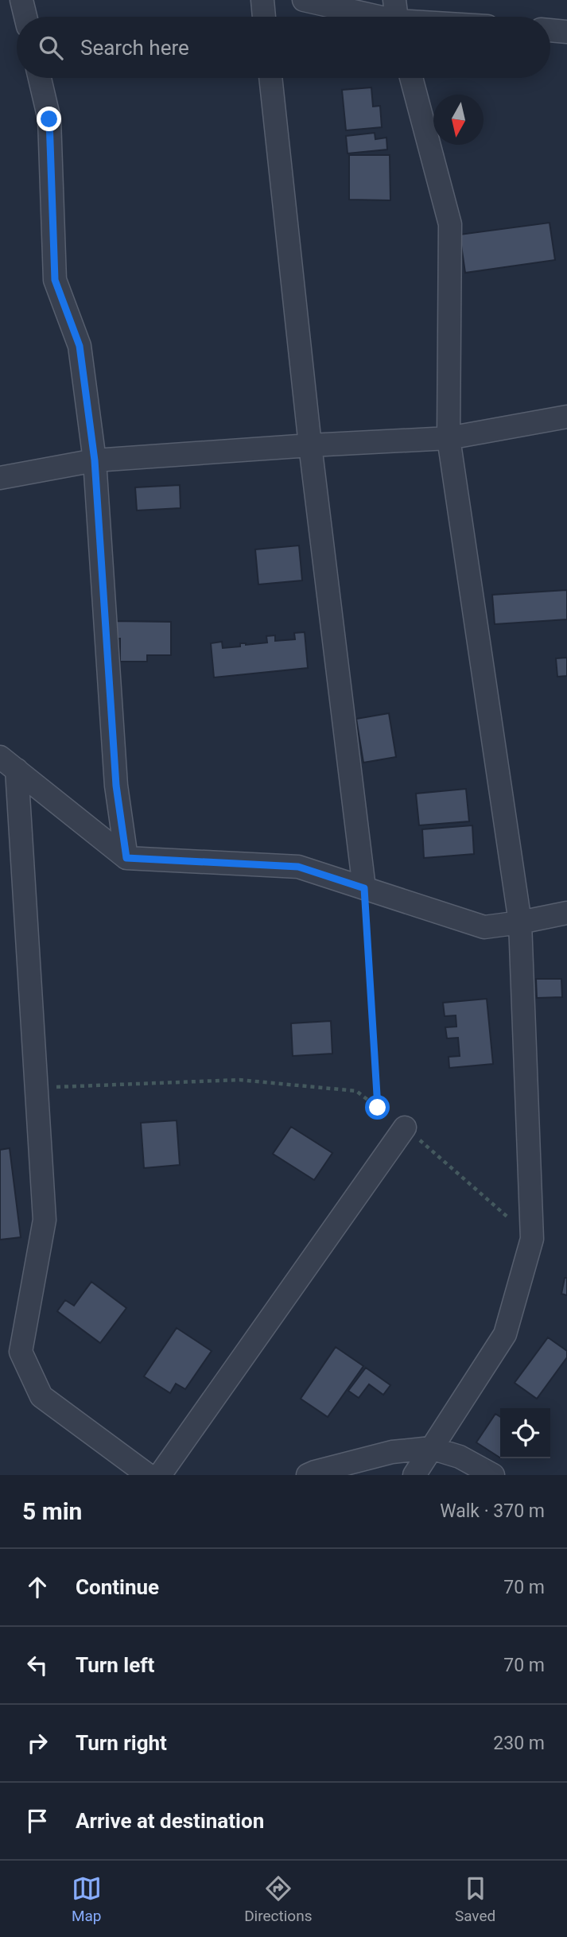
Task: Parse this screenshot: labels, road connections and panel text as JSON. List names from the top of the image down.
{
  "north": "bottom",
  "page": {
    "search": "Search here",
    "heading": ["5 min", "Walk · 370 m"],
    "list": [
      ["Continue", "70 m"],
      ["Turn left", "70 m"],
      ["Turn right", "230 m"],
      "Arrive at destination"
    ],
    "nav": ["Map", "Directions", "Saved"]
  }
}
